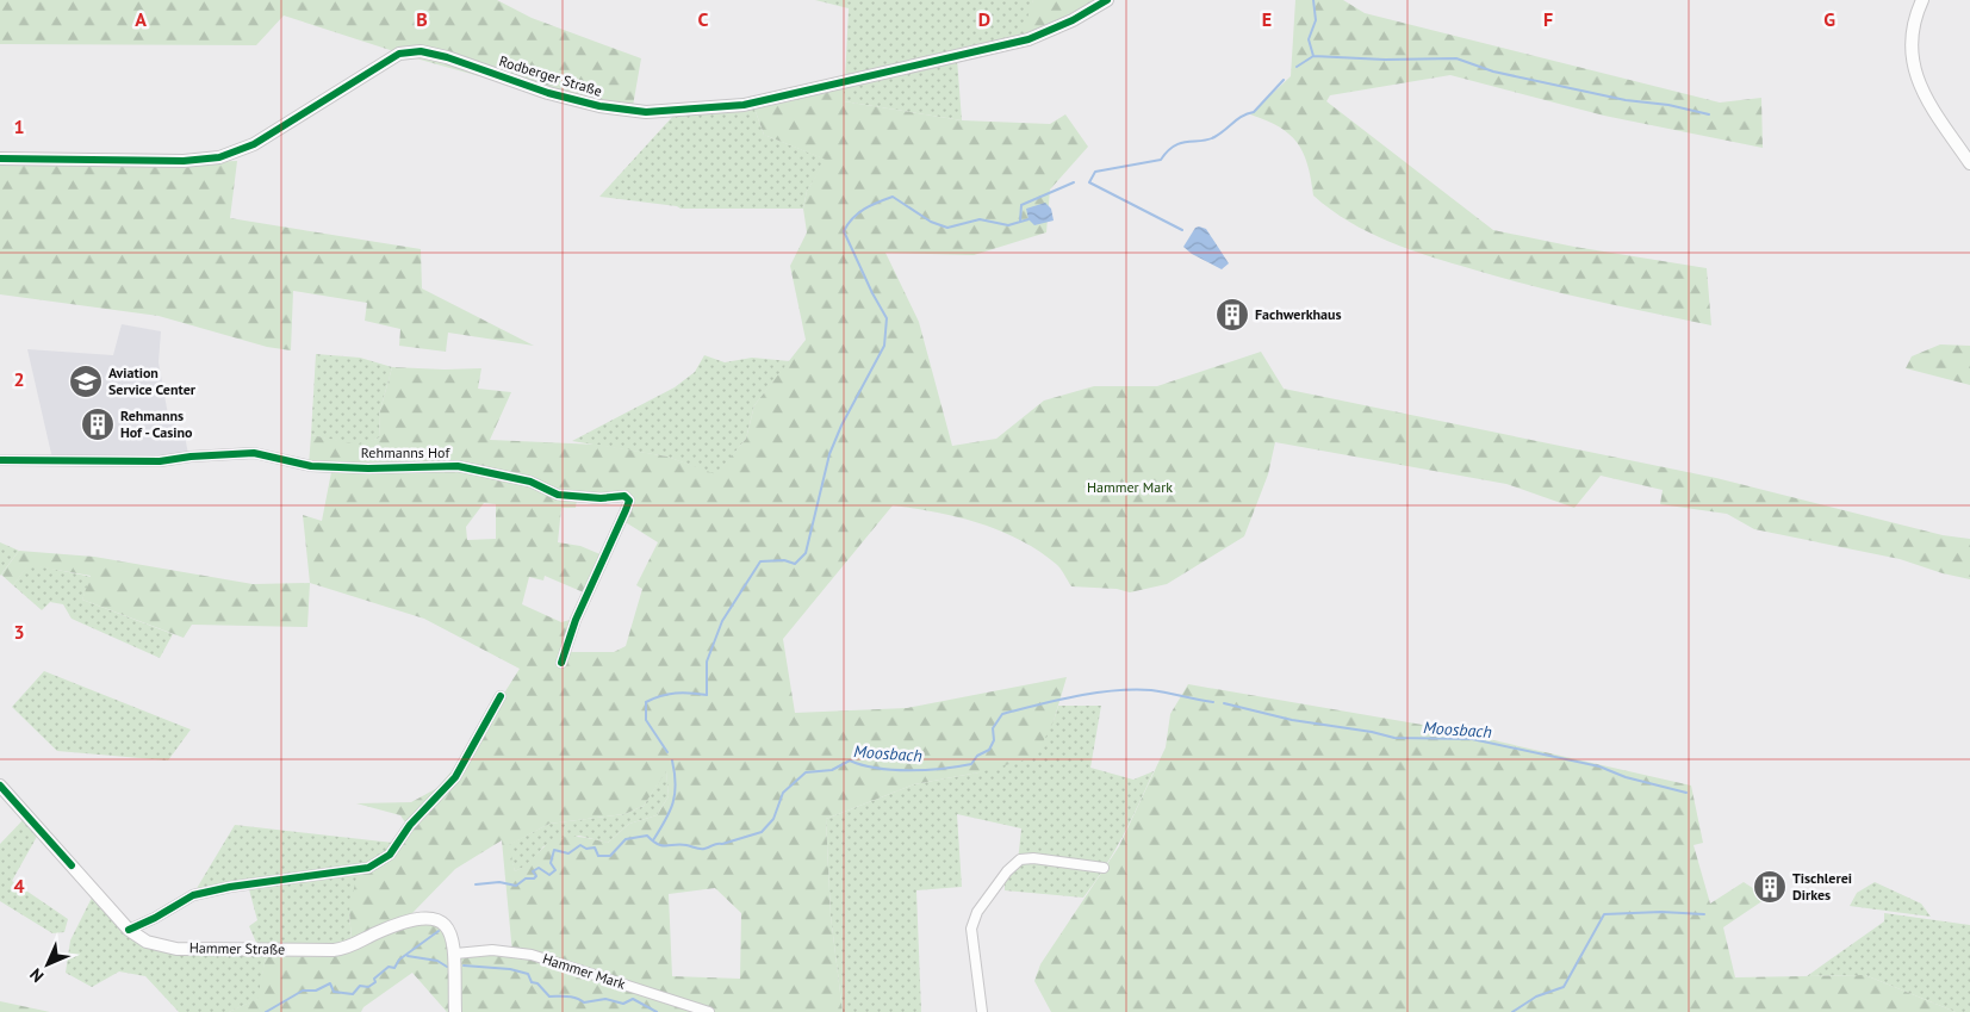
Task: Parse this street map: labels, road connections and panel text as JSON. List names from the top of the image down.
{
  "streets": {
    "street": [
      "Rodberger Straße",
      "Rehmanns Hof",
      "Hammer Straße",
      "Hammer Mark"
    ]
  },
  "crossings": [
    ["Hammer Straße", "Hammer Mark"]
  ],
  "water": ["Moosbach"],
  "parks": ["Hammer Mark"],
  "places": {
    "building": ["Fachwerkhaus", "Rehmanns Hof - Casino", "Tischlerei Dirkes"],
    "school or university": ["Aviation Service Center"]
  },
  "north": "bottom left",
  "grid": {
    "columns": [
      "A",
      "B",
      "C",
      "D",
      "E",
      "F",
      "G"
    ],
    "rows": [
      "1",
      "2",
      "3",
      "4"
    ]
  }
}
